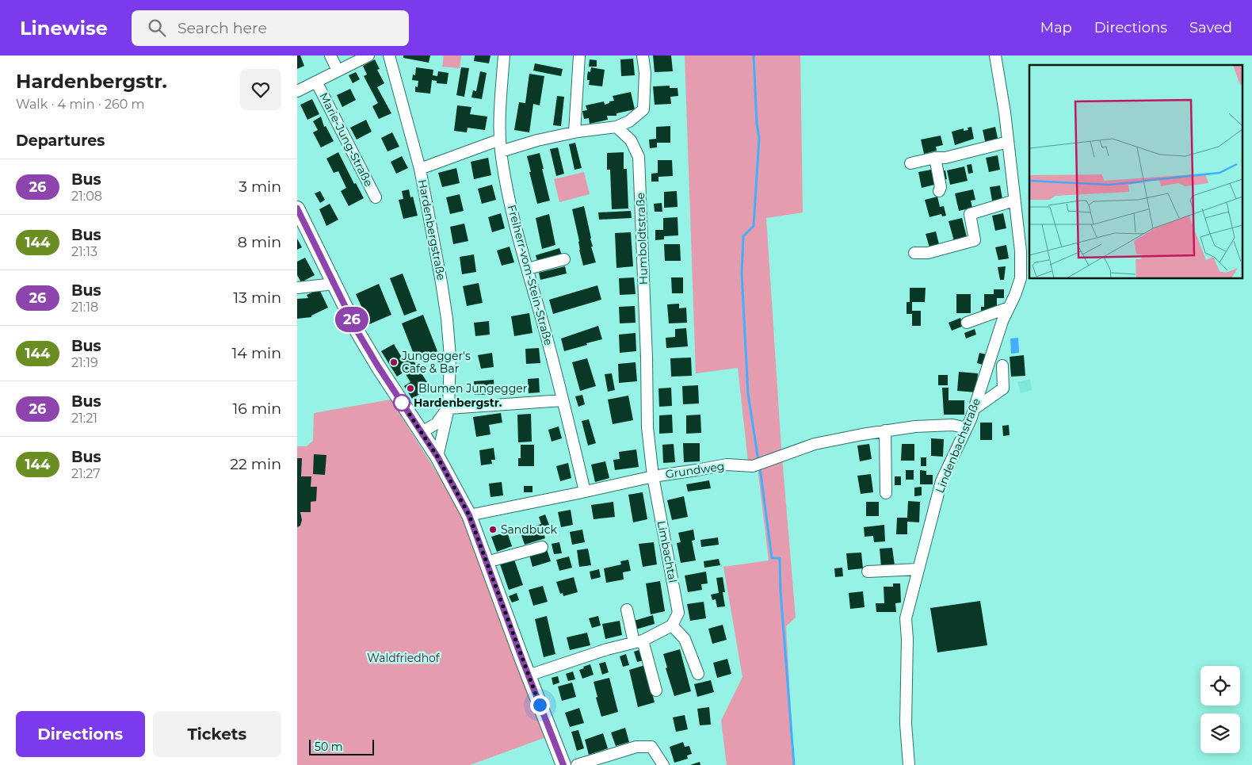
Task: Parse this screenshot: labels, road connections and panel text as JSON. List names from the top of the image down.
{
  "streets": {
    "street": [
      "Marie-Jung-Straße",
      "Hardenbergstraße",
      "Humboldtstraße",
      "Freiherr-vom-Stein-Straße",
      "Lindenbachstraße",
      "Grundweg",
      "Limbachtal"
    ]
  },
  "crossings": [
    ["Humboldtstraße", "Grundweg"],
    ["Humboldtstraße", "Limbachtal"],
    ["Freiherr-vom-Stein-Straße", "Grundweg"],
    ["Lindenbachstraße", "Grundweg"],
    ["Grundweg", "Limbachtal"]
  ],
  "parks": ["Waldfriedhof"],
  "places": [
    "Jungegger's Cafe & Bar",
    "Blumen Jungegger",
    "Hardenbergstr.",
    "Sandbuck"
  ],
  "lines": ["bus line 26"],
  "scale_bar": "50 m",
  "page": {
    "header": "Linewise",
    "search": "Search here",
    "nav": ["Map", "Directions", "Saved"],
    "heading": [
      ["Hardenbergstr.", "Walk · 4 min · 260 m"],
      "Departures"
    ],
    "on_map": "26",
    "list": [
      {
        "mark": "26",
        "name": "Bus",
        "note": "21:08",
        "value": "3 min"
      },
      {
        "mark": "144",
        "name": "Bus",
        "note": "21:13",
        "value": "8 min"
      },
      {
        "mark": "26",
        "name": "Bus",
        "note": "21:18",
        "value": "13 min"
      },
      {
        "mark": "144",
        "name": "Bus",
        "note": "21:19",
        "value": "14 min"
      },
      {
        "mark": "26",
        "name": "Bus",
        "note": "21:21",
        "value": "16 min"
      },
      {
        "mark": "144",
        "name": "Bus",
        "note": "21:27",
        "value": "22 min"
      }
    ],
    "buttons": ["Directions", "Tickets"],
    "scale": "50 m"
  }
}
